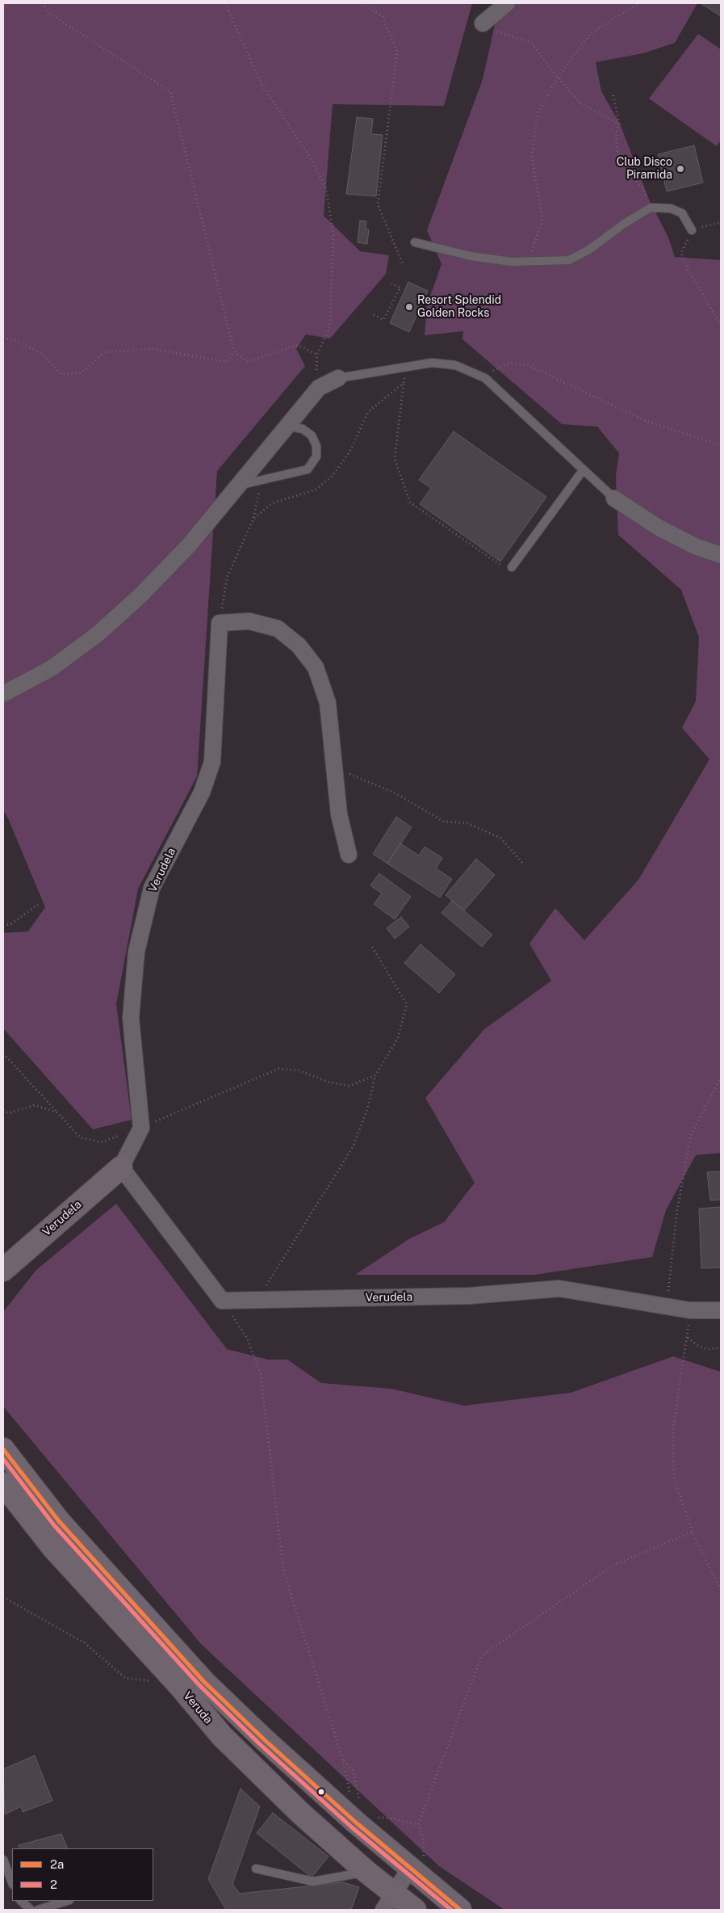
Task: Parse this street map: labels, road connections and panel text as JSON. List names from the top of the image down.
{
  "streets": {
    "main road": ["Verudela", "Veruda"]
  },
  "places": ["Club Disco Piramida", "Resort Splendid Golden Rocks"],
  "lines": ["transit line 2a", "transit line 2"],
  "legend": ["2a", "2"]
}
